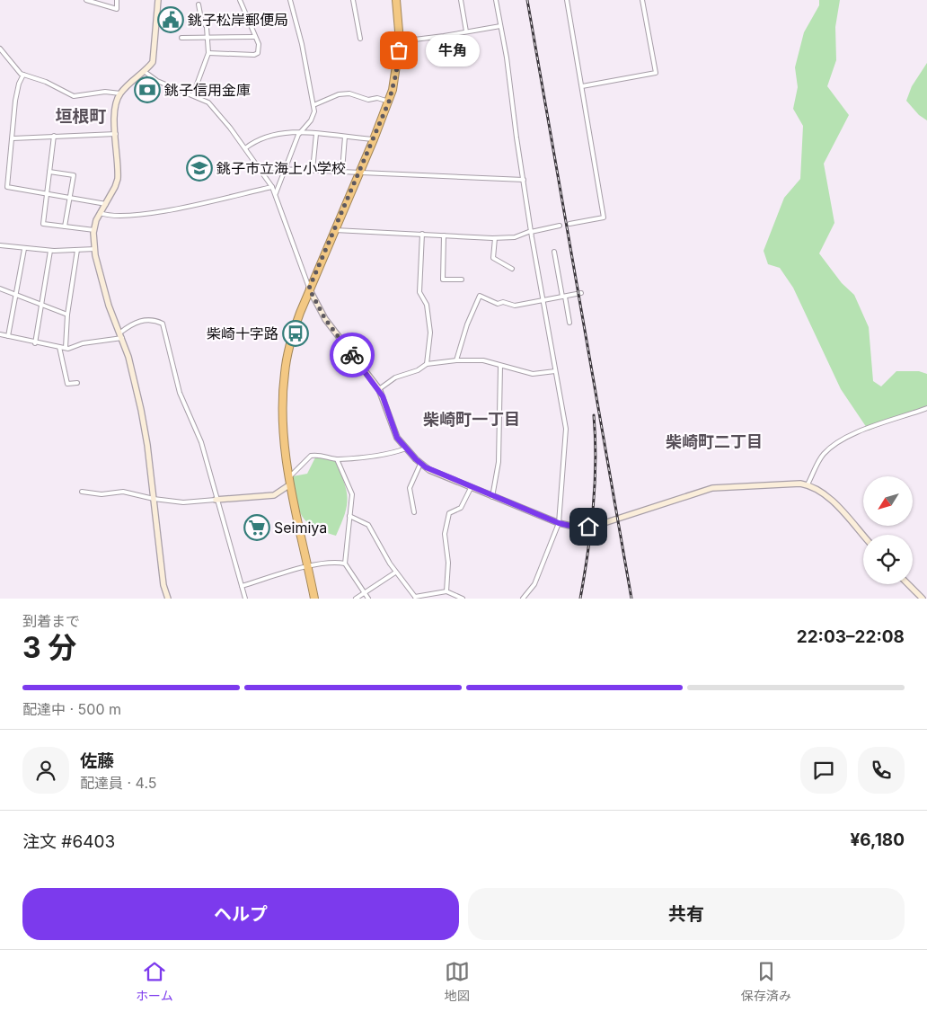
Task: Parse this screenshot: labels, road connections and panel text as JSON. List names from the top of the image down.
{
  "districts": ["垣根町", "柴崎町一丁目", "柴崎町二丁目"],
  "places": {
    "public building": ["銚子松岸郵便局"],
    "other": ["牛角"],
    "bank": ["銚子信用金庫"],
    "school or university": ["銚子市立海上小学校"],
    "bus stop": ["柴崎十字路"],
    "supermarket": ["Seimiya"]
  },
  "north": "bottom left",
  "page": {
    "bubble": "牛角",
    "heading": ["3 分", "到着まで", "22:03–22:08"],
    "panel": [
      "佐藤",
      "配達員 · 4.5",
      "注文 #6403",
      "¥6,180"
    ],
    "bar": "配達中 · 500 m",
    "buttons": ["ヘルプ", "共有"],
    "tabs": ["ホーム", "地図", "保存済み"]
  }
}
